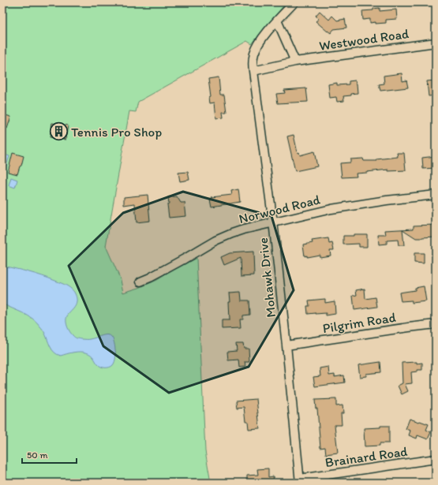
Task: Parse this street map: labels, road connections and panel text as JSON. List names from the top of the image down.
{
  "streets": {
    "street": [
      "Westwood Road",
      "Norwood Road",
      "Mohawk Drive",
      "Pilgrim Road",
      "Brainard Road"
    ]
  },
  "crossings": [
    ["Westwood Road", "Mohawk Drive"],
    ["Norwood Road", "Mohawk Drive"],
    ["Mohawk Drive", "Pilgrim Road"],
    ["Mohawk Drive", "Brainard Road"]
  ],
  "places": {
    "building": ["Tennis Pro Shop"]
  },
  "scale_bar": "50 m"
}
